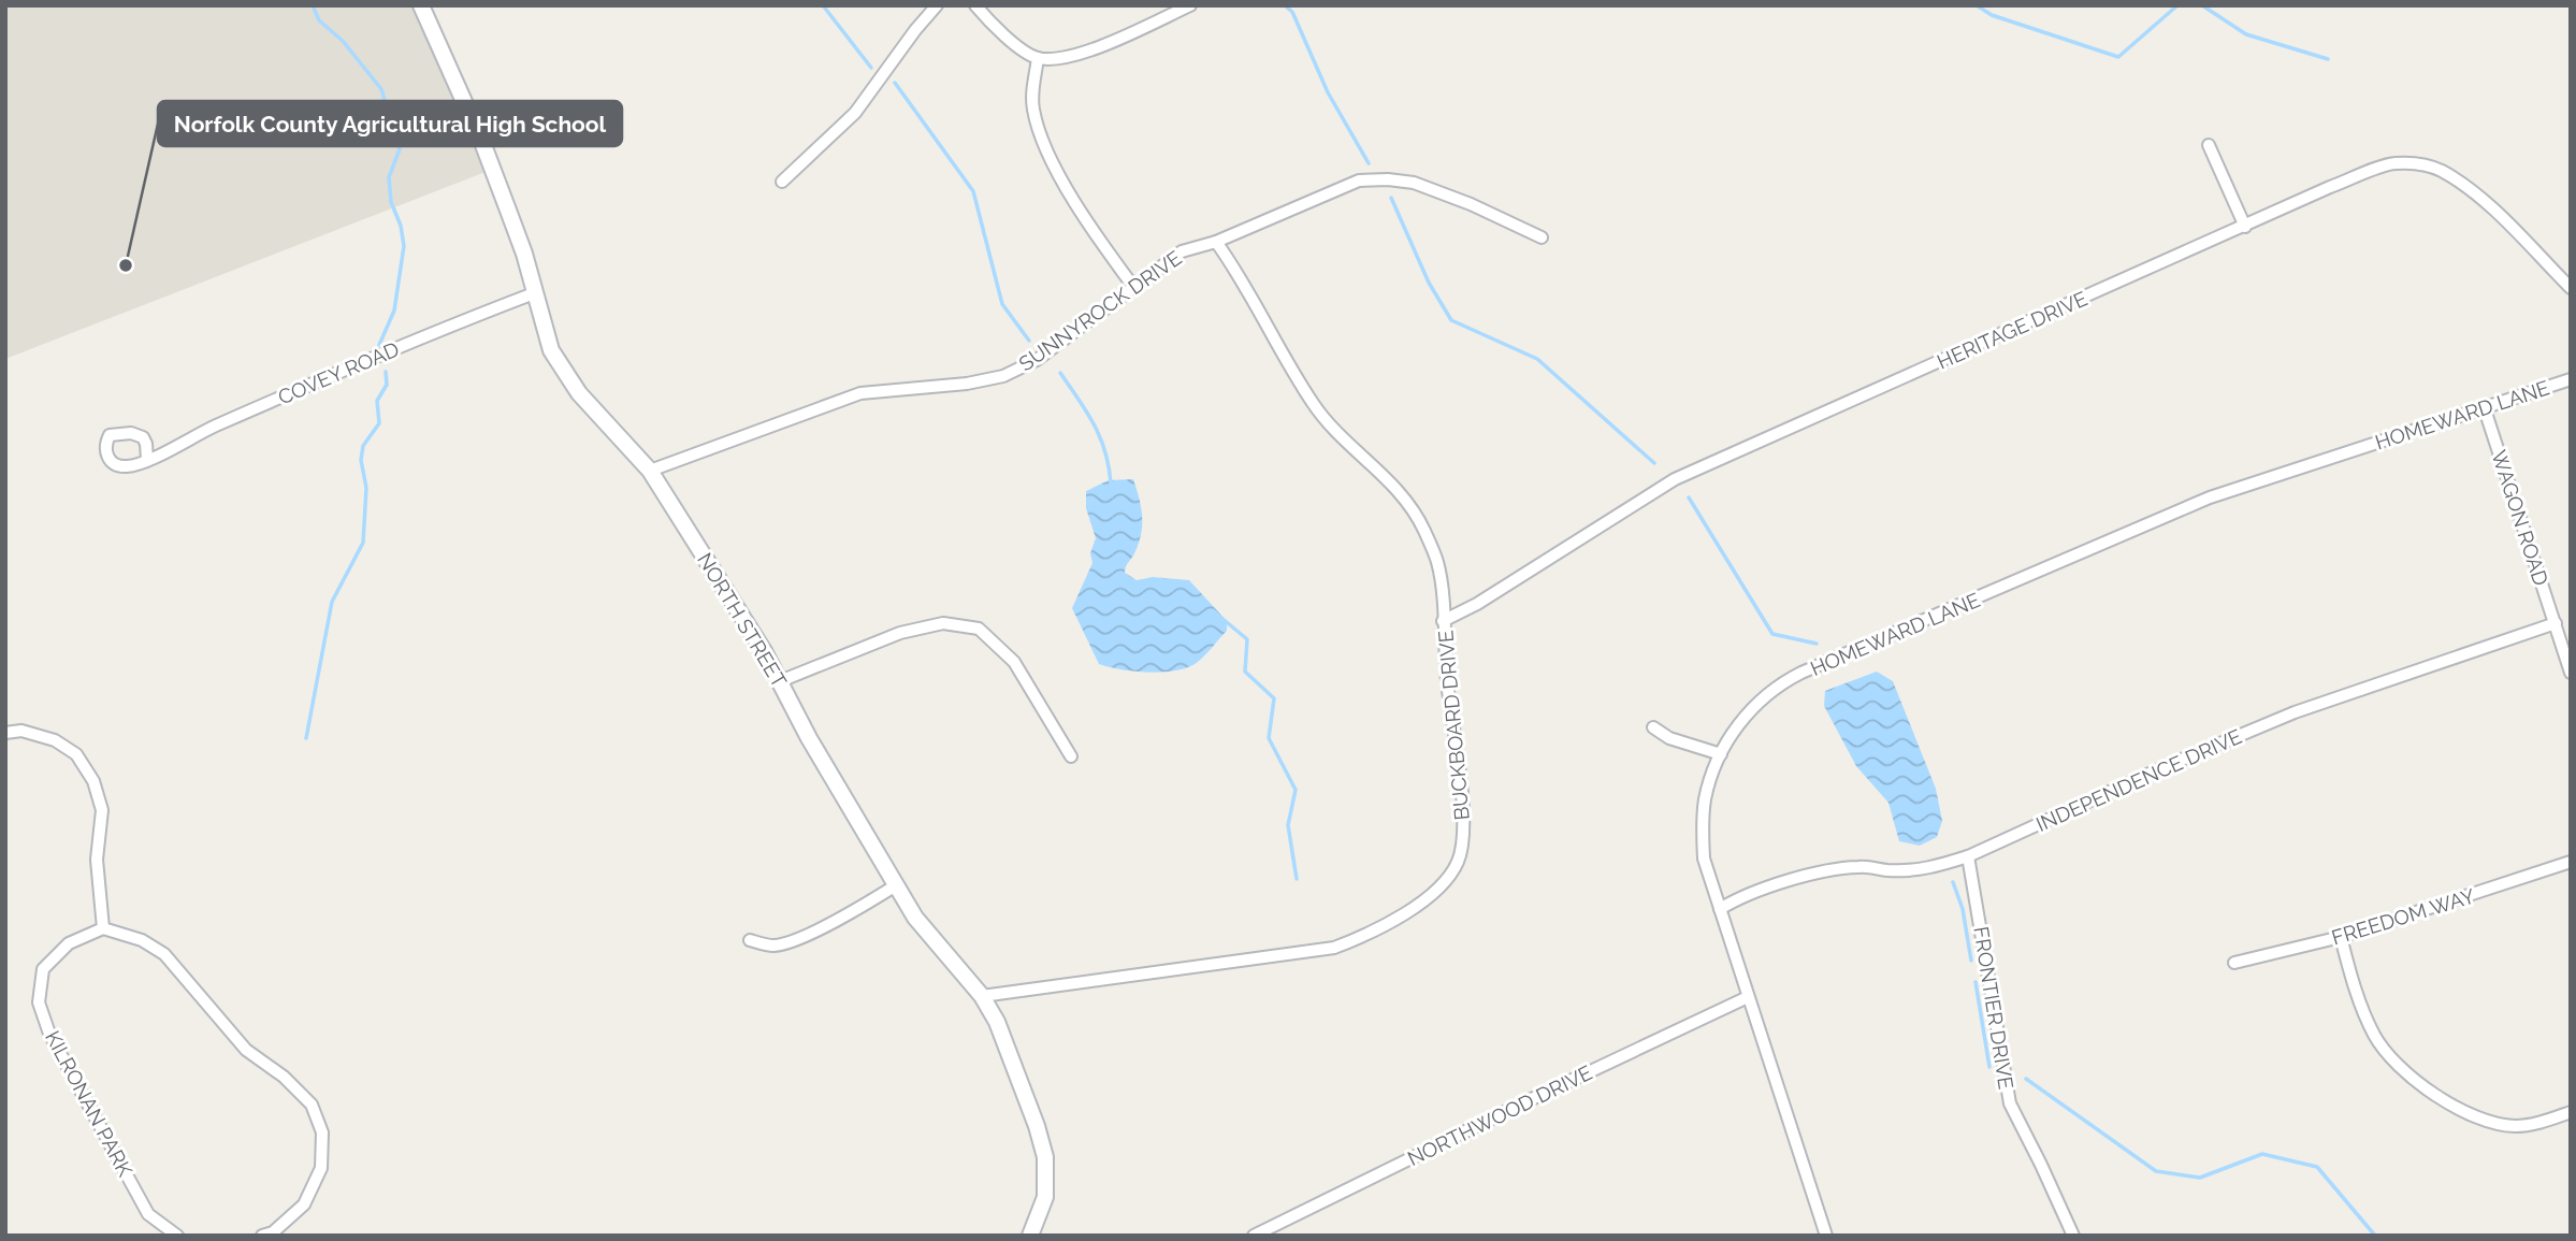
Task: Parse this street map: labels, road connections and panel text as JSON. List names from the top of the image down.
{
  "streets": {
    "street": [
      "SUNNYROCK DRIVE",
      "HERITAGE DRIVE",
      "COVEY ROAD",
      "HOMEWARD LANE",
      "WAGON ROAD",
      "NORTH STREET",
      "BUCKBOARD DRIVE",
      "INDEPENDENCE DRIVE",
      "FREEDOM WAY",
      "FRONTIER DRIVE",
      "KILRONAN PARK",
      "NORTHWOOD DRIVE"
    ]
  },
  "crossings": [
    ["SUNNYROCK DRIVE", "NORTH STREET"],
    ["SUNNYROCK DRIVE", "BUCKBOARD DRIVE"],
    ["HERITAGE DRIVE", "BUCKBOARD DRIVE"],
    ["COVEY ROAD", "NORTH STREET"],
    ["HOMEWARD LANE", "WAGON ROAD"],
    ["HOMEWARD LANE", "INDEPENDENCE DRIVE"],
    ["HOMEWARD LANE", "NORTHWOOD DRIVE"],
    ["WAGON ROAD", "INDEPENDENCE DRIVE"],
    ["NORTH STREET", "BUCKBOARD DRIVE"],
    ["INDEPENDENCE DRIVE", "FRONTIER DRIVE"]
  ],
  "places": ["Norfolk County Agricultural High School"]
}
